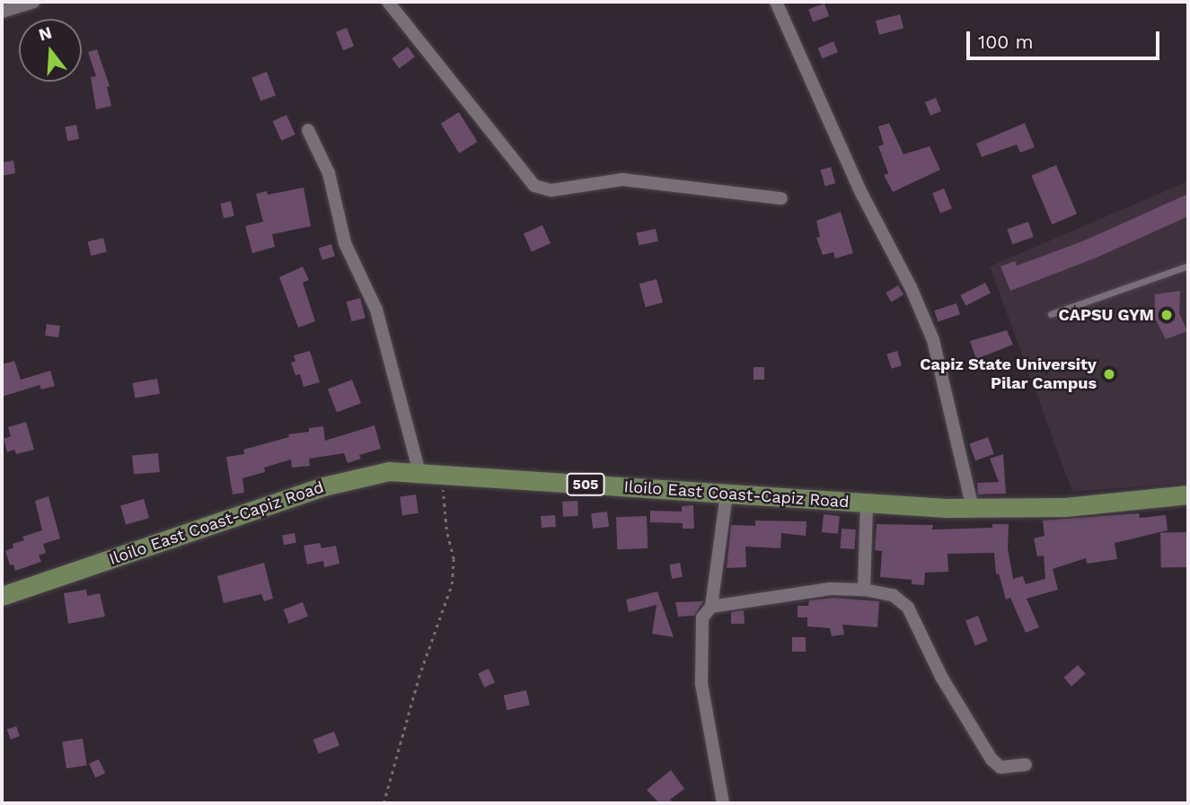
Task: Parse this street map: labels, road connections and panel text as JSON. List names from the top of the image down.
{
  "streets": {
    "main road": ["505", "Iloilo East Coast-Capiz Road"]
  },
  "places": ["CAPSU GYM", "Capiz State University Pilar Campus"],
  "scale_bar": "100 m",
  "north": "top"
}
